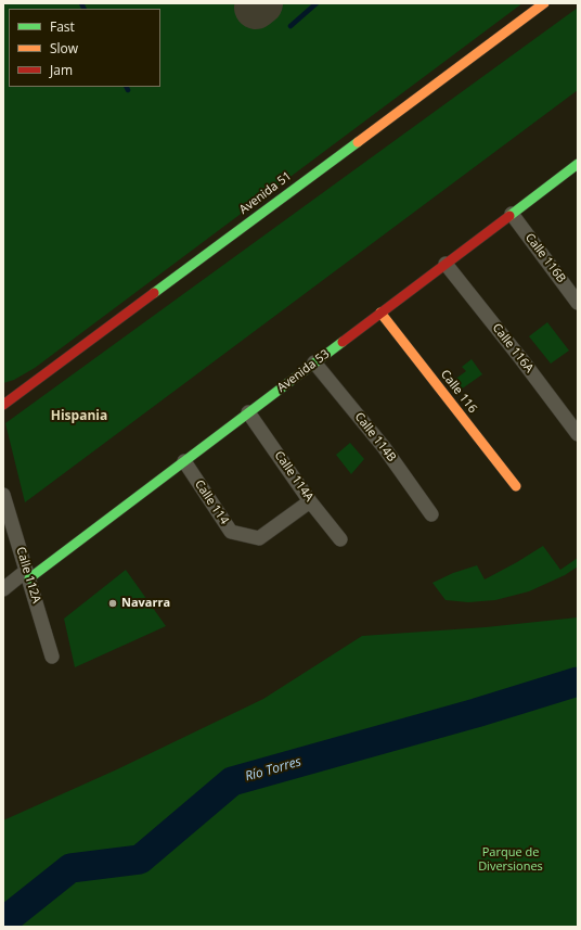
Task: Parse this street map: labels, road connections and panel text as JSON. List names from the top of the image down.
{
  "streets": {
    "street": [
      "Avenida 51",
      "Calle 116B",
      "Calle 116A",
      "Avenida 53",
      "Calle 116",
      "Calle 114B",
      "Calle 114A",
      "Calle 114",
      "Calle 112A"
    ]
  },
  "crossings": [
    ["Calle 116B", "Avenida 53"],
    ["Calle 116A", "Avenida 53"],
    ["Avenida 53", "Calle 116"],
    ["Avenida 53", "Calle 114B"],
    ["Avenida 53", "Calle 114A"],
    ["Avenida 53", "Calle 114"],
    ["Avenida 53", "Calle 112A"],
    ["Calle 114A", "Calle 114"]
  ],
  "districts": ["Hispania"],
  "water": ["Río Torres"],
  "parks": ["Parque de Diversiones"],
  "places": ["Navarra"],
  "legend": ["Fast", "Slow", "Jam"]
}
